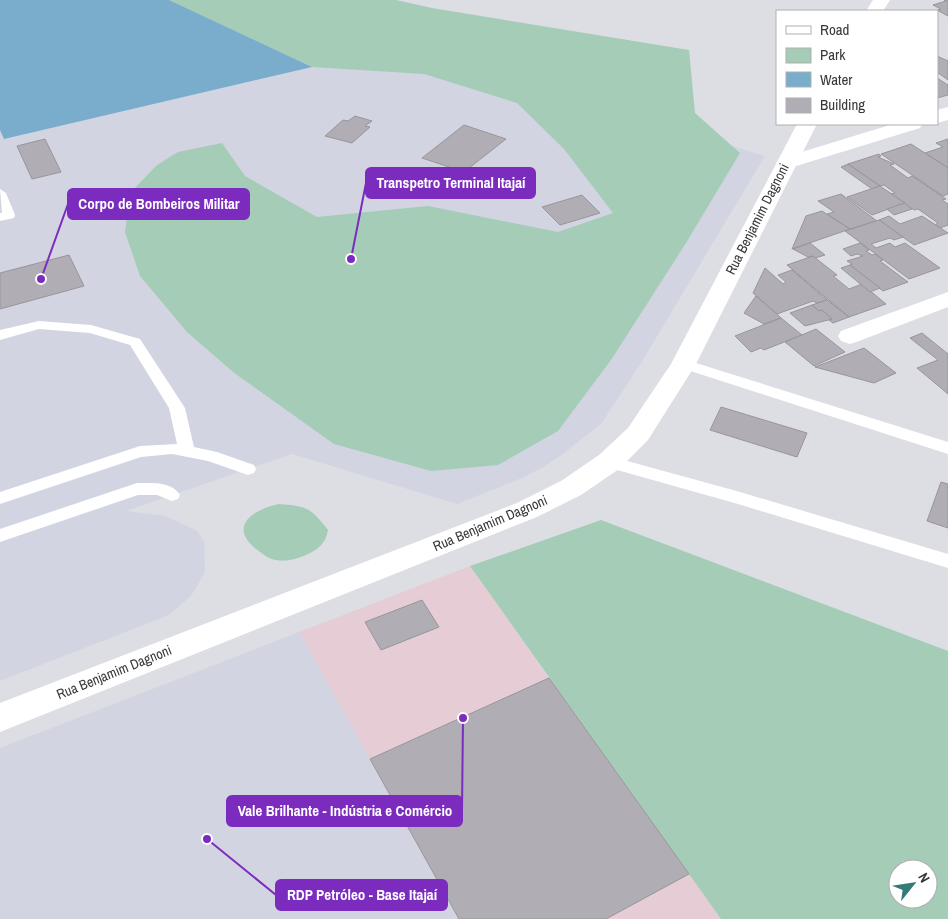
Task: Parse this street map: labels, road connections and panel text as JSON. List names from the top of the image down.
{
  "streets": {
    "street": ["Rua Benjamim Dagnoni"]
  },
  "places": [
    "Transpetro Terminal Itajaí",
    "Corpo de Bombeiros Militar",
    "Vale Brilhante - Indústria e Comércio",
    "RDP Petróleo - Base Itajaí"
  ],
  "legend": [
    "Road",
    "Park",
    "Water",
    "Building"
  ],
  "north": "top right"
}
